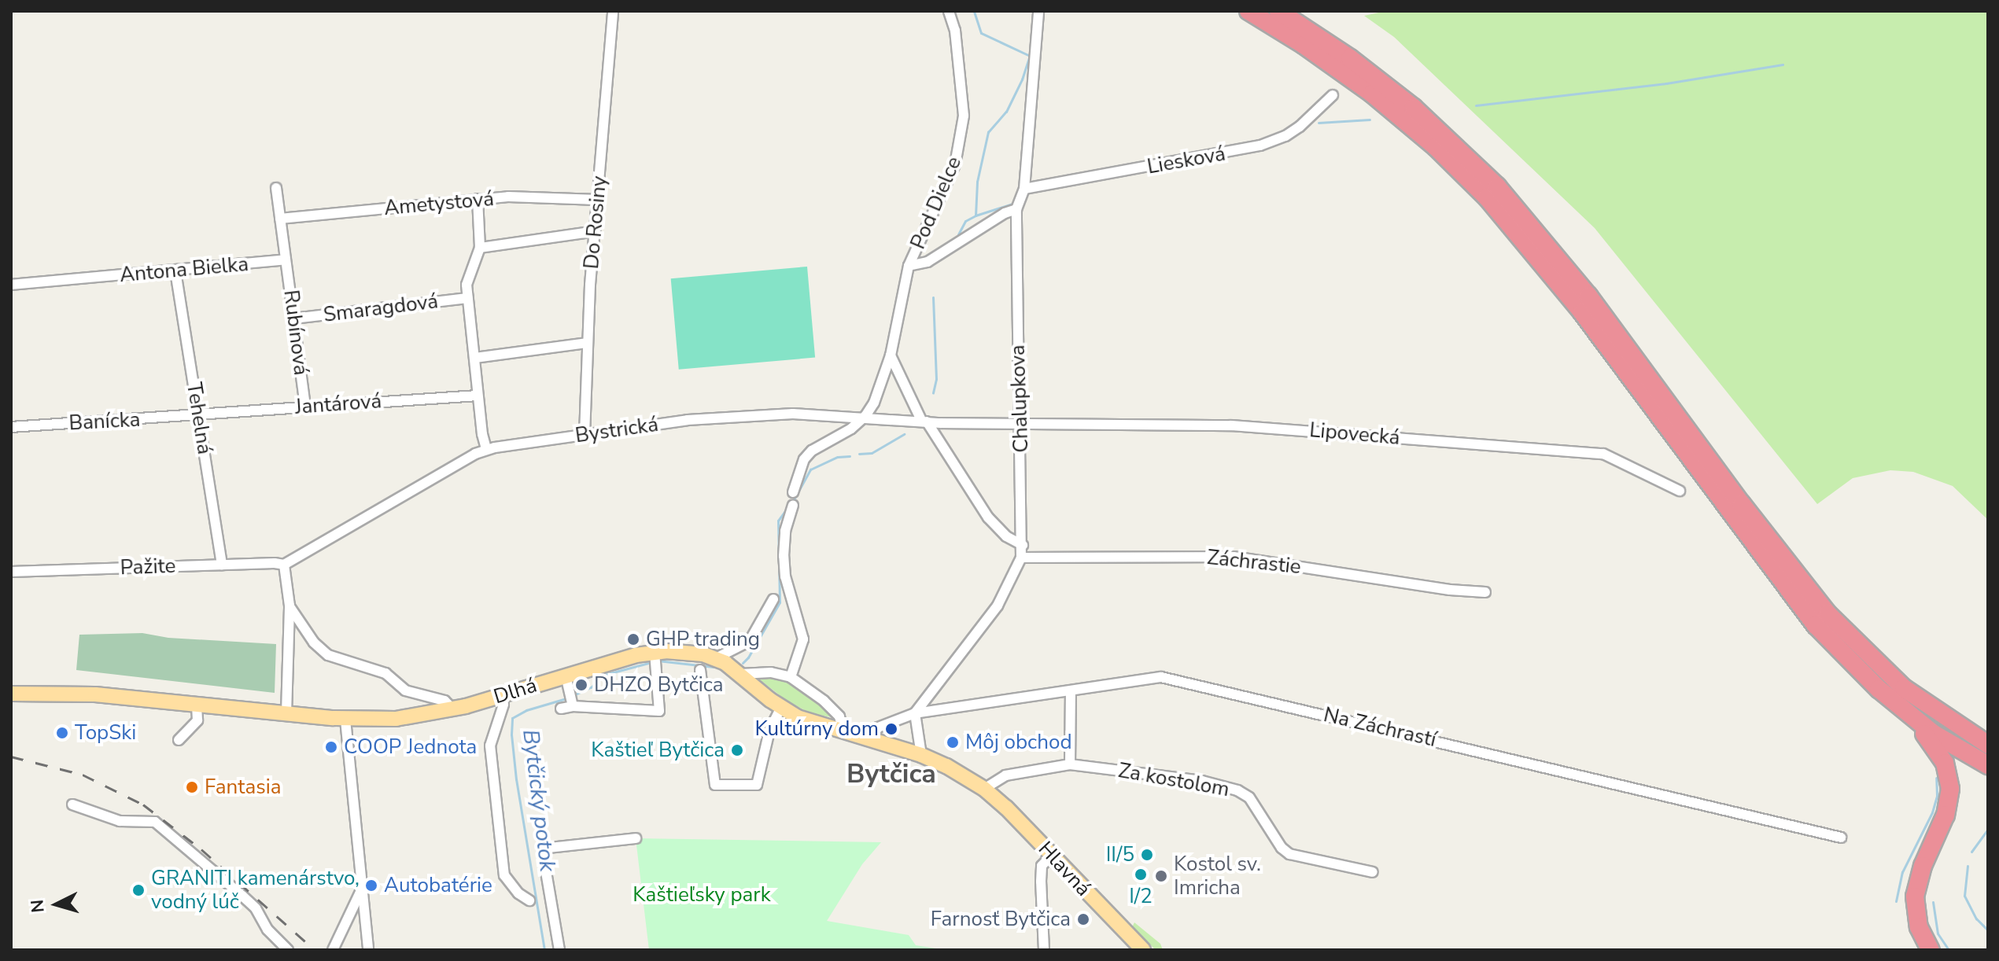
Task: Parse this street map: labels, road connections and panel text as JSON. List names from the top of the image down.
{
  "streets": {
    "main road": ["Dlhá", "Hlavná"],
    "street": [
      "Liesková",
      "Pod Dielce",
      "Ametystová",
      "Do Rosiny",
      "Antona Bielka",
      "Smaragdová",
      "Rubínová",
      "Chalupkova",
      "Jantárová",
      "Tehelná",
      "Banícka",
      "Bystrická",
      "Lipovecká",
      "Záchrastie",
      "Pažite",
      "Na Záchrastí",
      "Za kostolom"
    ]
  },
  "crossings": [
    ["Liesková", "Chalupkova"],
    ["Pod Dielce", "Bystrická"],
    ["Ametystová", "Do Rosiny"],
    ["Do Rosiny", "Bystrická"],
    ["Antona Bielka", "Rubínová"],
    ["Antona Bielka", "Tehelná"],
    ["Smaragdová", "Rubínová"],
    ["Rubínová", "Jantárová"],
    ["Chalupkova", "Bystrická"],
    ["Chalupkova", "Lipovecká"],
    ["Chalupkova", "Záchrastie"],
    ["Chalupkova", "Na Záchrastí"],
    ["Jantárová", "Tehelná"],
    ["Jantárová", "Banícka"],
    ["Tehelná", "Banícka"],
    ["Tehelná", "Pažite"],
    ["Bystrická", "Lipovecká"],
    ["Bystrická", "Pažite"],
    ["Dlhá", "Na Záchrastí"],
    ["Dlhá", "Za kostolom"],
    ["Dlhá", "Hlavná"],
    ["Za kostolom", "Hlavná"]
  ],
  "districts": ["Bytčica"],
  "water": ["Bytčický potok"],
  "parks": ["Kaštieľsky park"],
  "places": [
    "GHP trading",
    "DHZO Bytčica",
    "Kultúrny dom",
    "TopSki",
    "Môj obchod",
    "COOP Jednota",
    "Kaštieľ Bytčica",
    "Fantasia",
    "II/5",
    "I/2",
    "Kostol sv. Imricha",
    "Autobatérie",
    "GRANITI kamenárstvo, vodný lúč",
    "Farnosť Bytčica"
  ],
  "north": "left"
}
